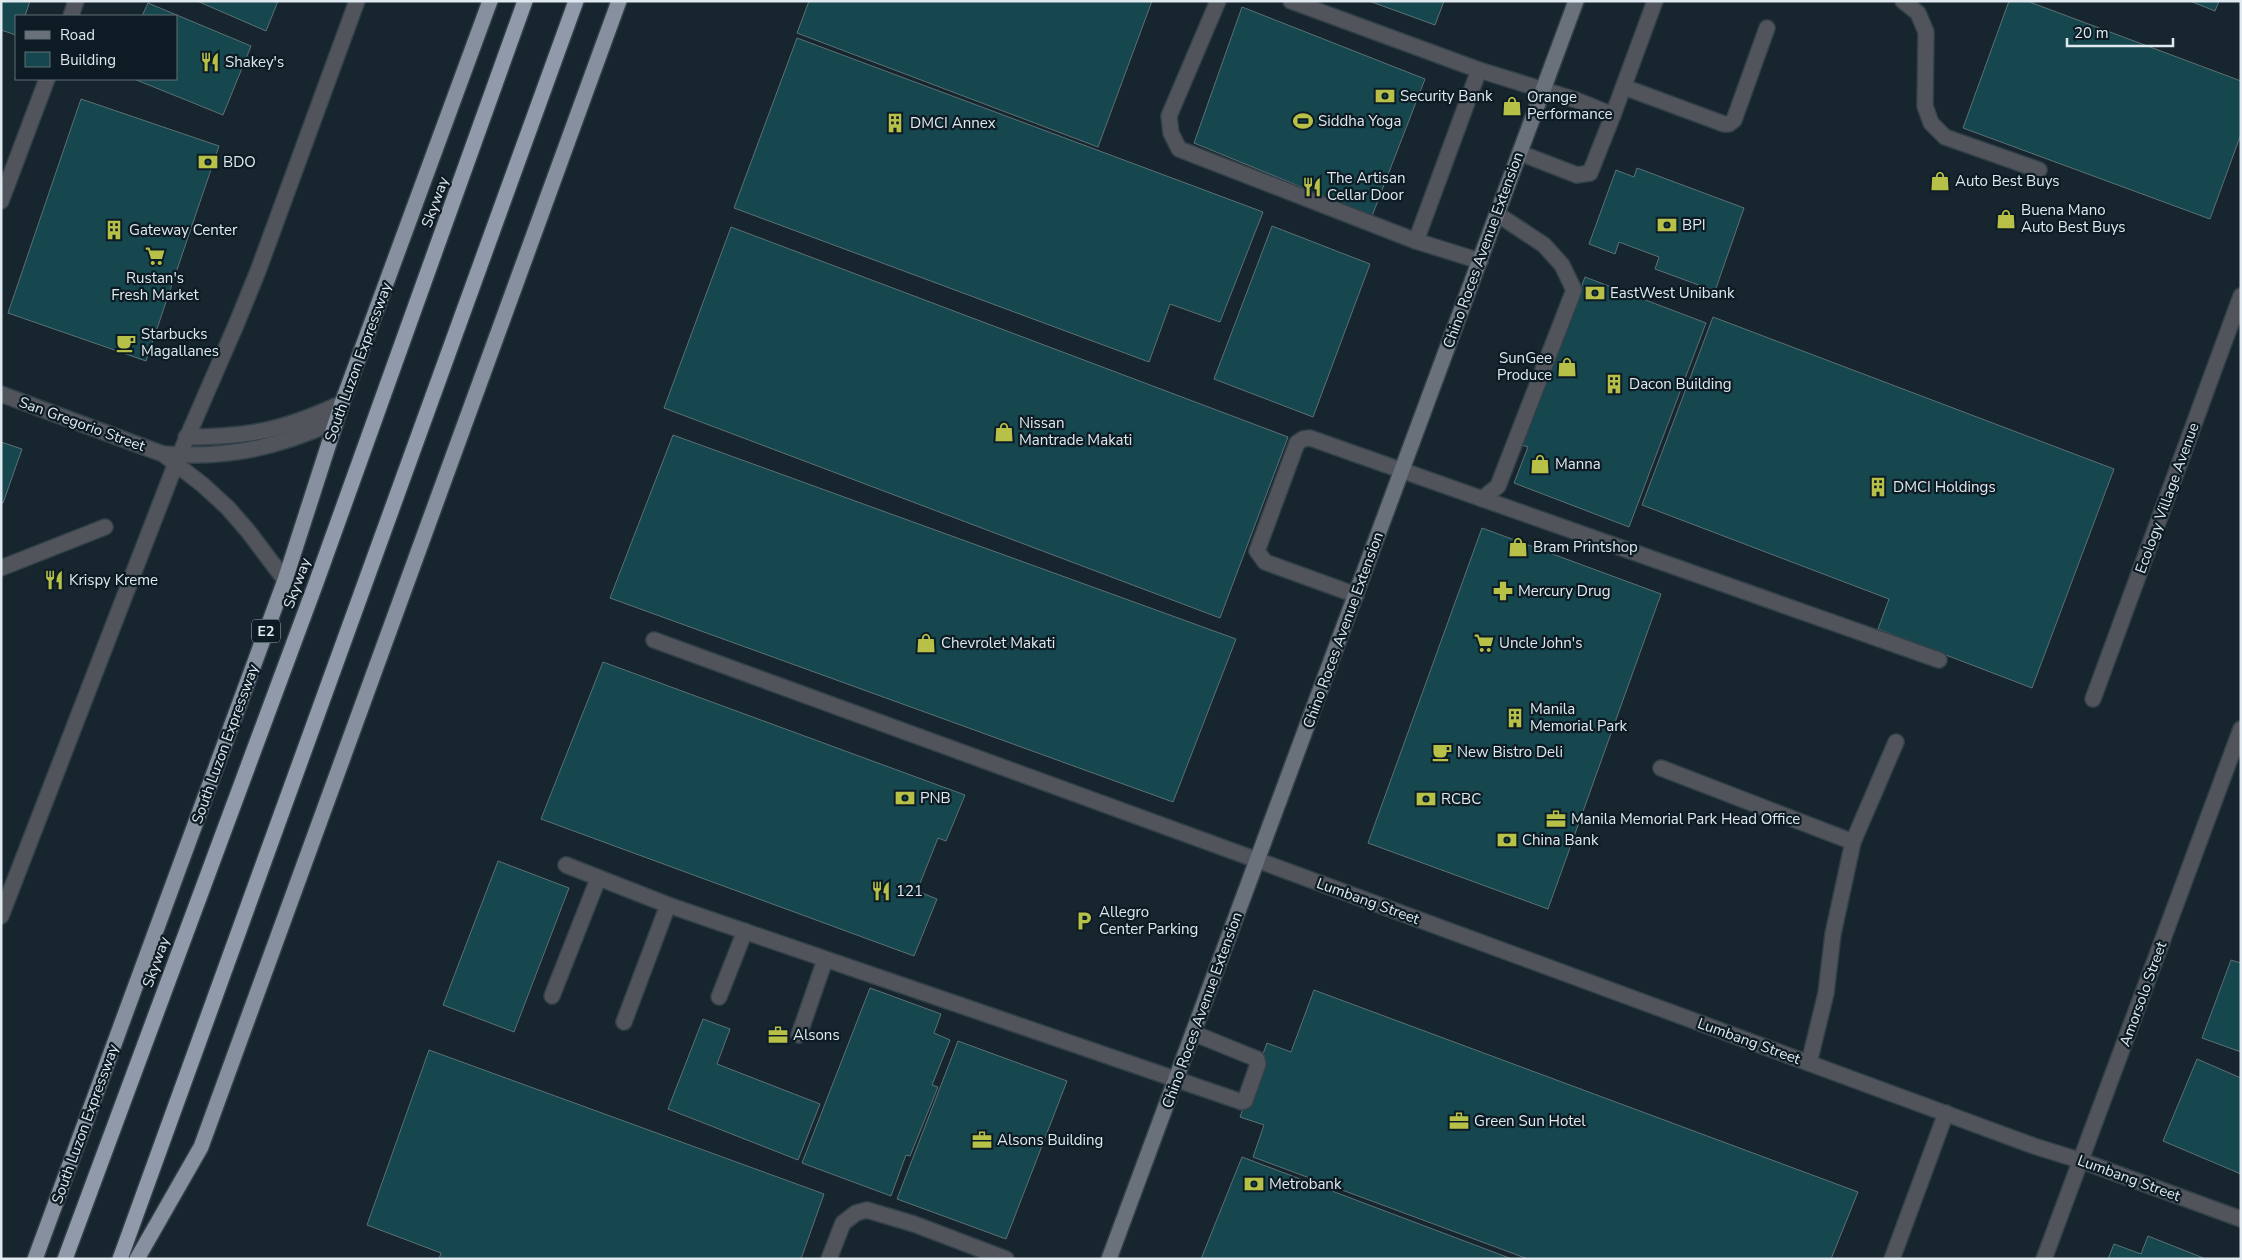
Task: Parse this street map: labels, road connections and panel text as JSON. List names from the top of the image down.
{
  "streets": {
    "highway": ["Skyway", "South Luzon Expressway", "E2"],
    "main road": ["Chino Roces Avenue Extension"],
    "street": [
      "San Gregorio Street",
      "Ecology Village Avenue",
      "Lumbang Street",
      "Amorsolo Street"
    ]
  },
  "crossings": [
    ["Chino Roces Avenue Extension", "Lumbang Street"],
    ["South Luzon Expressway", "San Gregorio Street"],
    ["Lumbang Street", "Amorsolo Street"]
  ],
  "places": {
    "restaurant": [
      "Shakey's",
      "The Artisan Cellar Door",
      "Krispy Kreme",
      "121"
    ],
    "bank": [
      "Security Bank",
      "BDO",
      "BPI",
      "EastWest Unibank",
      "PNB",
      "RCBC",
      "China Bank",
      "Metrobank"
    ],
    "shop": [
      "Orange Performance",
      "Auto Best Buys",
      "Buena Mano Auto Best Buys",
      "SunGee Produce",
      "Nissan Mantrade Makati",
      "Manna",
      "Bram Printshop",
      "Chevrolet Makati"
    ],
    "sports": ["Siddha Yoga"],
    "building": [
      "DMCI Annex",
      "Gateway Center",
      "Dacon Building",
      "DMCI Holdings",
      "Manila Memorial Park"
    ],
    "supermarket": ["Rustan's Fresh Market", "Uncle John's"],
    "cafe": ["Starbucks Magallanes", "New Bistro Deli"],
    "pharmacy": ["Mercury Drug"],
    "office": [
      "Manila Memorial Park Head Office",
      "Alsons",
      "Green Sun Hotel",
      "Alsons Building"
    ],
    "parking": ["Allegro Center Parking"]
  },
  "legend": ["Road", "Building"],
  "scale_bar": "20 m"
}
